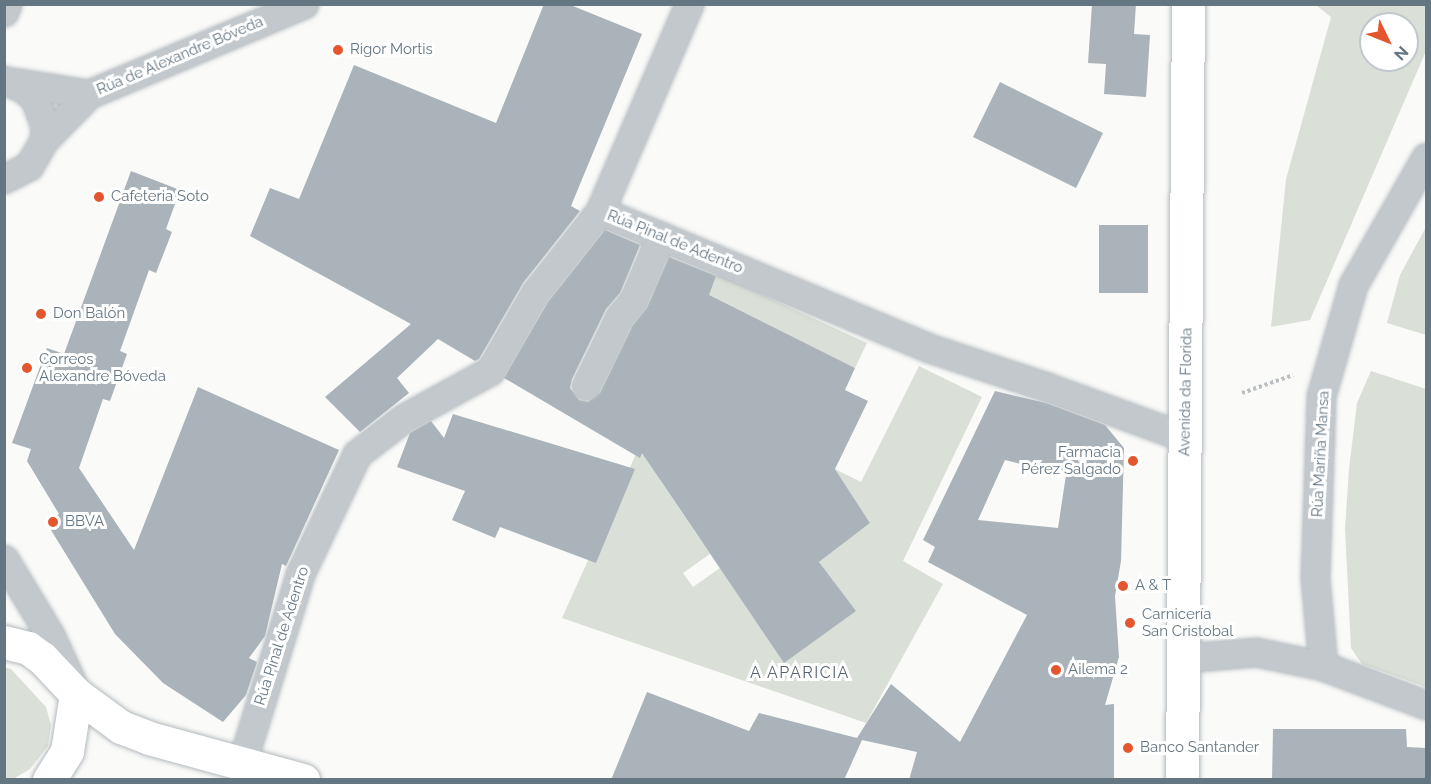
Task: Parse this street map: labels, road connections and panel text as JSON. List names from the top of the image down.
{
  "streets": {
    "main road": ["Avenida da Florida"],
    "street": ["Rúa de Alexandre Bóveda", "Rúa Pinal de Adentro", "Rúa Mariña Mansa"]
  },
  "crossings": [
    ["Rúa Pinal de Adentro", "Avenida da Florida"]
  ],
  "districts": ["A APARICIA"],
  "places": [
    "Rigor Mortis",
    "Cafeteria Soto",
    "Don Balón",
    "Correos Alexandre Bóveda",
    "Farmacia Pérez Salgado",
    "BBVA",
    "A & T",
    "Carnicería San Cristobal",
    "Ailema 2",
    "Banco Santander"
  ],
  "north": "bottom right"
}
